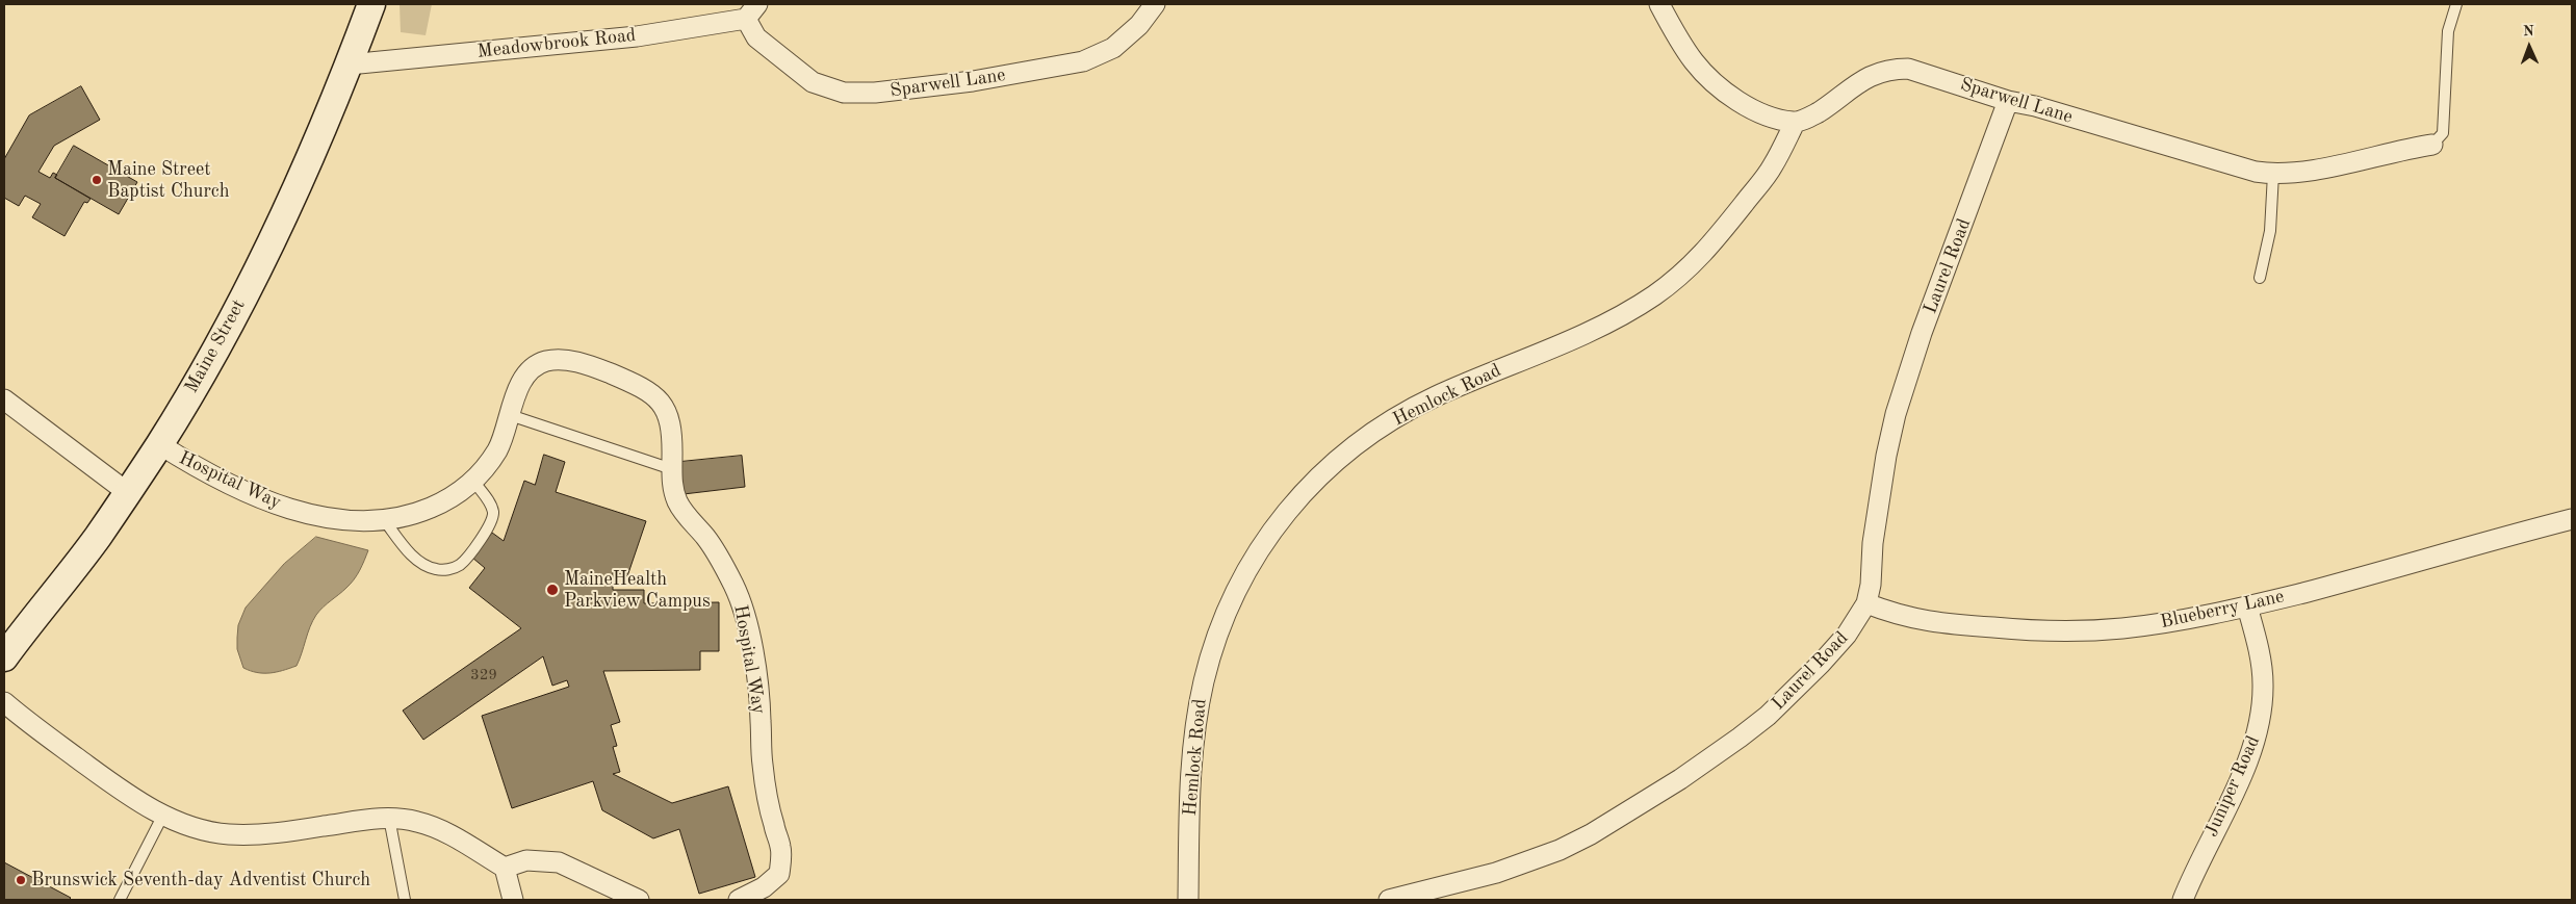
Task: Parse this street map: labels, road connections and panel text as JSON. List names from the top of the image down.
{
  "streets": {
    "street": [
      "Meadowbrook Road",
      "Sparwell Lane",
      "Laurel Road",
      "Maine Street",
      "Hemlock Road",
      "Hospital Way",
      "Blueberry Lane",
      "Juniper Road"
    ]
  },
  "crossings": [
    ["Meadowbrook Road", "Sparwell Lane"],
    ["Meadowbrook Road", "Maine Street"],
    ["Sparwell Lane", "Laurel Road"],
    ["Sparwell Lane", "Hemlock Road"],
    ["Laurel Road", "Blueberry Lane"],
    ["Maine Street", "Hospital Way"],
    ["Blueberry Lane", "Juniper Road"]
  ],
  "places": ["Maine Street Baptist Church", "MaineHealth Parkview Campus", "Brunswick Seventh-day Adventist Church"],
  "house_numbers": ["329"],
  "north": "top"
}
